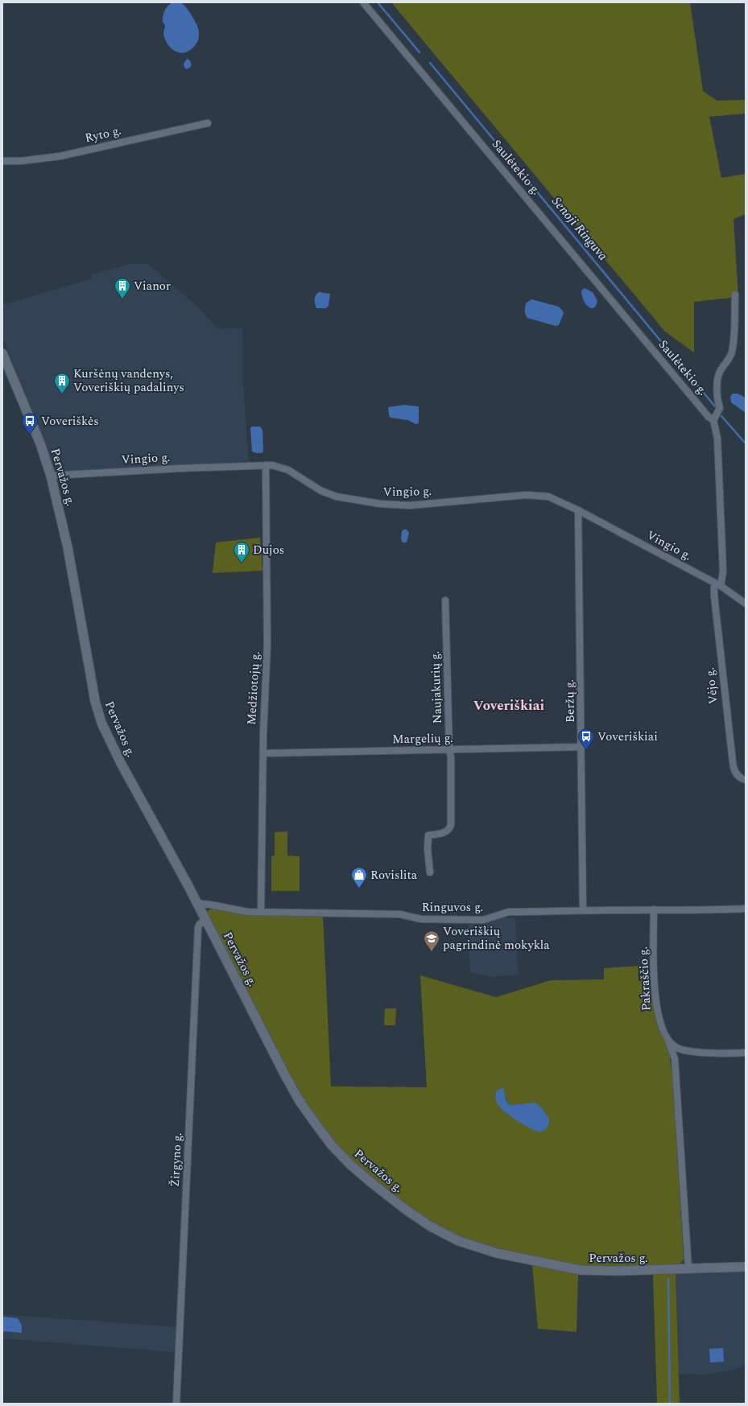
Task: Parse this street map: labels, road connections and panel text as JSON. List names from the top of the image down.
{
  "streets": {
    "main road": ["Pervažos g."],
    "street": [
      "Ryto g.",
      "Saulėtekio g.",
      "Vingio g.",
      "Vėjo g.",
      "Naujakurių g.",
      "Medžiotojų g.",
      "Beržų g.",
      "Margelių g.",
      "Ringuvos g.",
      "Pakraščio g.",
      "Žirgyno g."
    ]
  },
  "crossings": [
    ["Saulėtekio g.", "Vėjo g."],
    ["Vingio g.", "Pervažos g."],
    ["Vingio g.", "Vėjo g."],
    ["Vingio g.", "Medžiotojų g."],
    ["Vingio g.", "Beržų g."],
    ["Pervažos g.", "Ringuvos g."],
    ["Pervažos g.", "Pakraščio g."],
    ["Pervažos g.", "Žirgyno g."],
    ["Naujakurių g.", "Margelių g."],
    ["Medžiotojų g.", "Margelių g."],
    ["Medžiotojų g.", "Ringuvos g."],
    ["Beržų g.", "Margelių g."],
    ["Beržų g.", "Ringuvos g."],
    ["Ringuvos g.", "Pakraščio g."]
  ],
  "districts": ["Voveriškiai"],
  "water": ["Senoji Ringuva"],
  "places": {
    "building": ["Vianor", "Kuršėnų vandenys, Voveriškių padalinys", "Dujos"],
    "bus stop": ["Voveriškės", "Voveriškiai"],
    "shop": ["Rovislita"],
    "school or university": ["Voveriškių pagrindinė mokykla"]
  }
}
